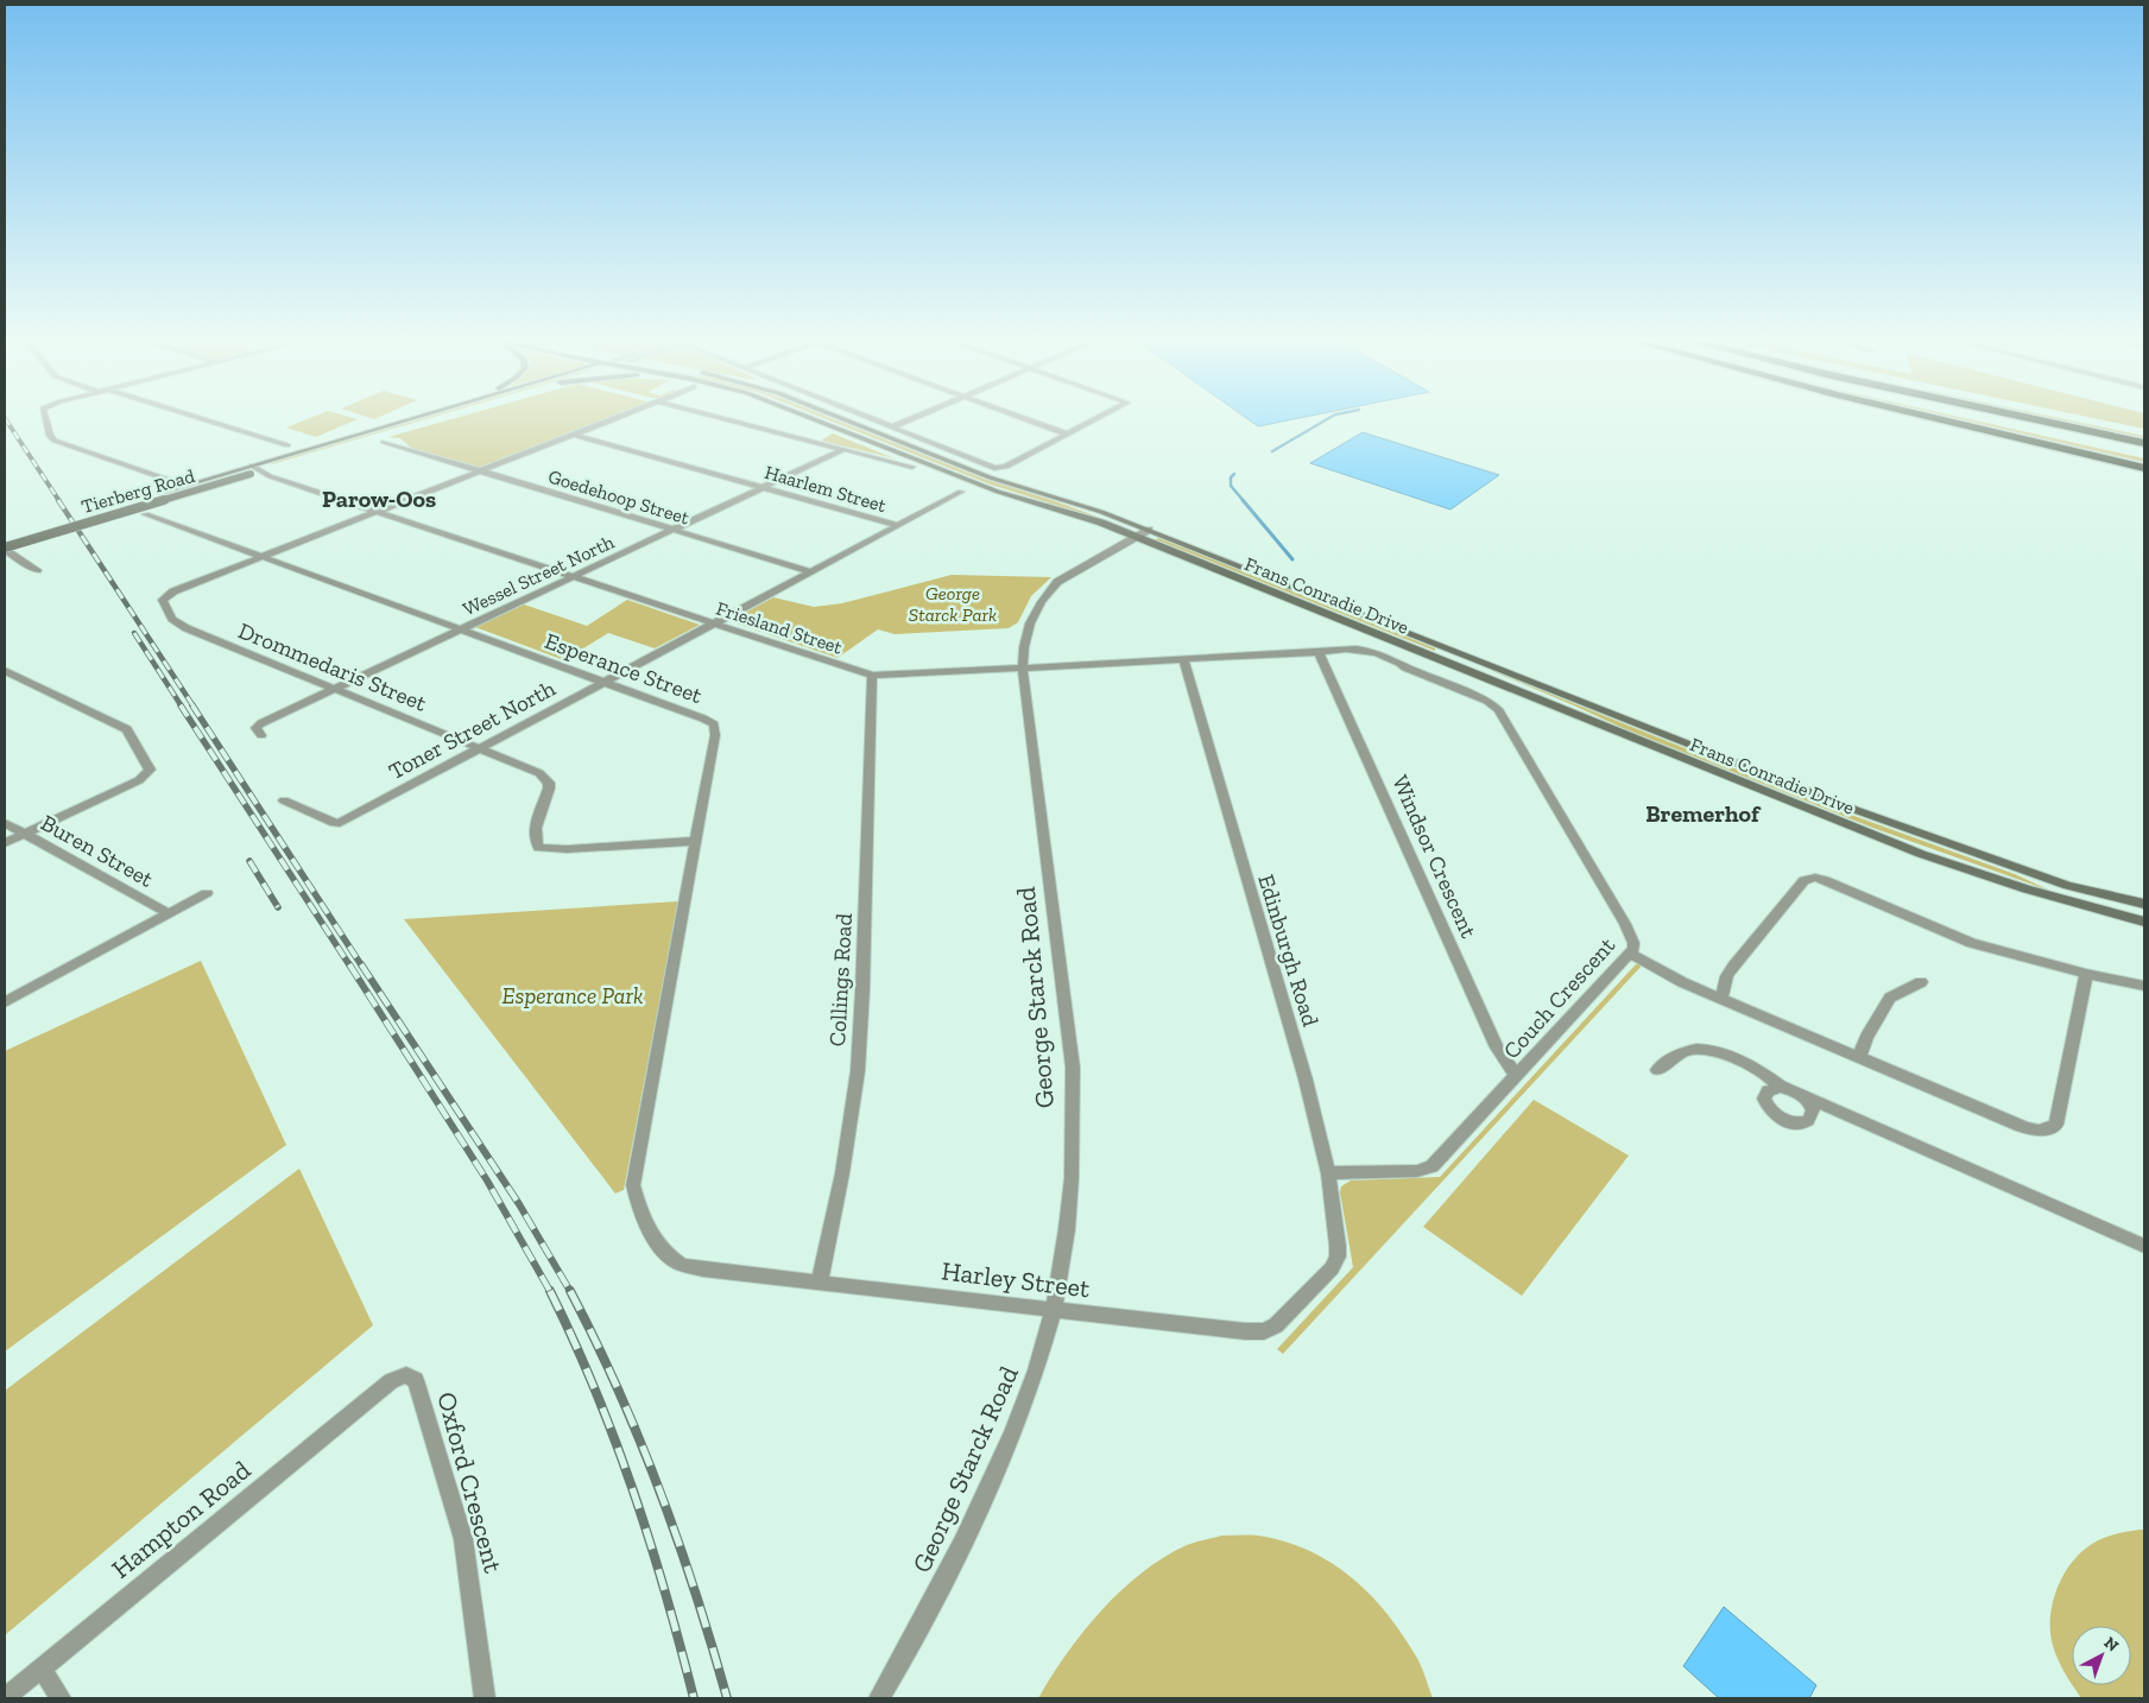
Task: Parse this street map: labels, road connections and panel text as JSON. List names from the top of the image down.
{
  "streets": {
    "main road": ["Tierberg Road", "Frans Conradie Drive"],
    "street": [
      "Haarlem Street",
      "Goedehoop Street",
      "Wessel Street North",
      "Friesland Street",
      "Drommedaris Street",
      "Esperance Street",
      "Toner Street North",
      "Buren Street",
      "Windsor Crescent",
      "Edinburgh Road",
      "Collings Road",
      "George Starck Road",
      "Couch Crescent",
      "Harley Street",
      "Oxford Crescent",
      "Hampton Road"
    ]
  },
  "crossings": [
    ["Haarlem Street", "Wessel Street North"],
    ["Haarlem Street", "Toner Street North"],
    ["Tierberg Road", "Friesland Street"],
    ["Goedehoop Street", "Wessel Street North"],
    ["Goedehoop Street", "Toner Street North"],
    ["Wessel Street North", "Friesland Street"],
    ["Wessel Street North", "Drommedaris Street"],
    ["Wessel Street North", "Esperance Street"],
    ["Frans Conradie Drive", "George Starck Road"],
    ["Friesland Street", "Toner Street North"],
    ["Friesland Street", "Windsor Crescent"],
    ["Friesland Street", "Edinburgh Road"],
    ["Friesland Street", "Collings Road"],
    ["Friesland Street", "George Starck Road"],
    ["Friesland Street", "Couch Crescent"],
    ["Drommedaris Street", "Esperance Street"],
    ["Drommedaris Street", "Toner Street North"],
    ["Esperance Street", "Toner Street North"],
    ["Esperance Street", "Harley Street"],
    ["Windsor Crescent", "Couch Crescent"],
    ["Edinburgh Road", "Couch Crescent"],
    ["Edinburgh Road", "Harley Street"],
    ["Collings Road", "Harley Street"],
    ["George Starck Road", "Harley Street"],
    ["Oxford Crescent", "Hampton Road"]
  ],
  "districts": ["Parow-Oos", "Bremerhof"],
  "parks": ["George Starck Park", "Esperance Park"],
  "north": "top right"
}
